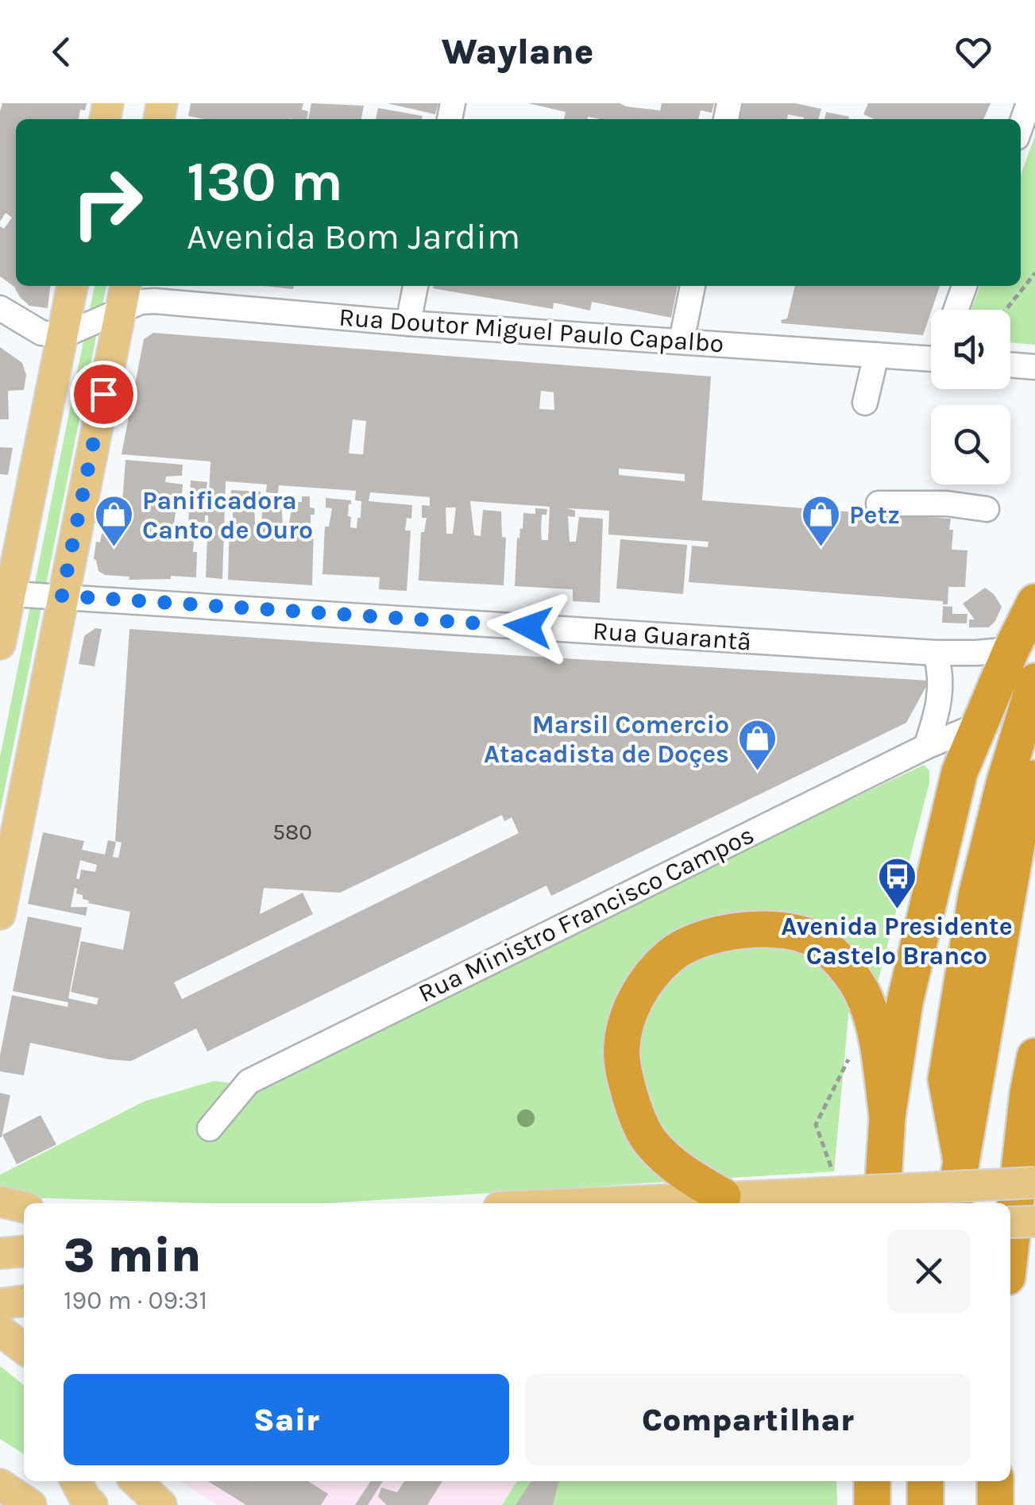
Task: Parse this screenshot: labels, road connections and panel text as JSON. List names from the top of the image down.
{
  "streets": {
    "street": ["Rua Doutor Miguel Paulo Capalbo", "Rua Guarantã", "Rua Ministro Francisco Campos"]
  },
  "places": {
    "shop": ["Panificadora Canto de Ouro", "Petz", "Marsil Comercio Atacadista de Doçes"],
    "bus stop": ["Avenida Presidente Castelo Branco"]
  },
  "house_numbers": ["580"],
  "page": {
    "header": "Waylane",
    "turn": ["130 m", "Avenida Bom Jardim"],
    "heading": ["3 min", "190 m · 09:31"],
    "buttons": ["Sair", "Compartilhar"]
  }
}
